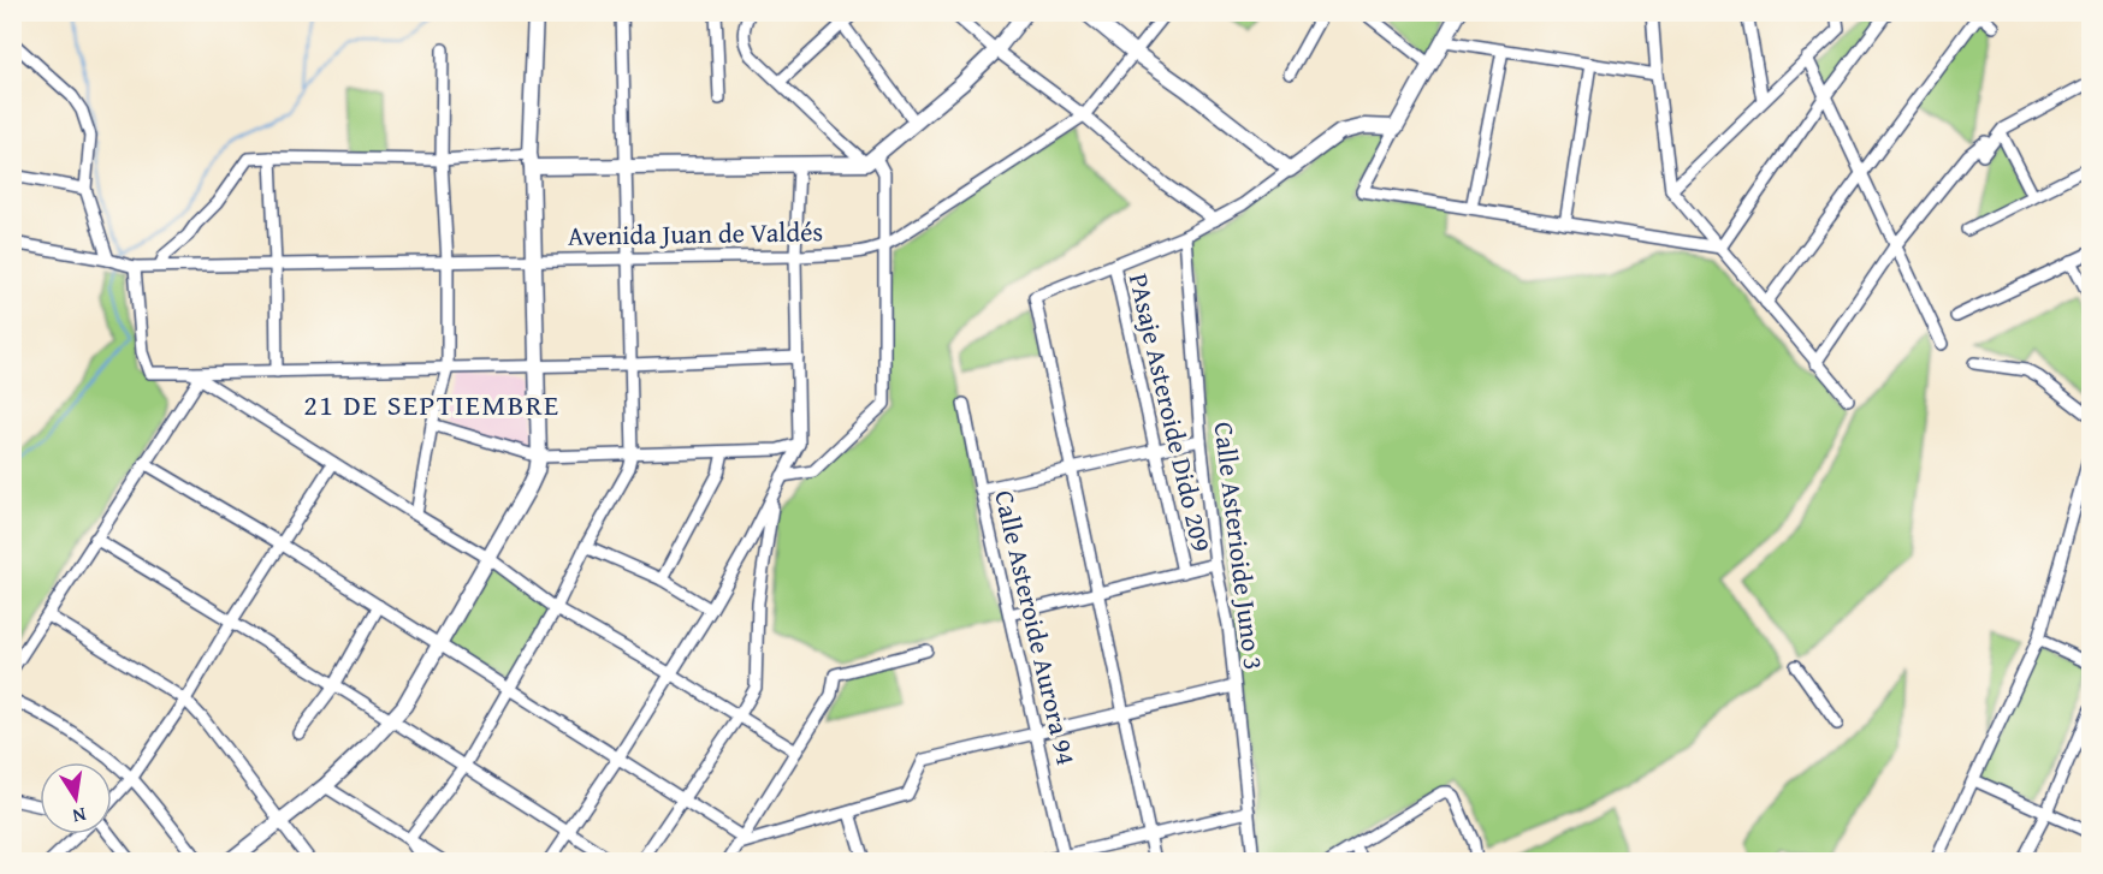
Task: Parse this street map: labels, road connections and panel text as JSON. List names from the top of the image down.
{
  "streets": {
    "street": [
      "Avenida Juan de Valdés",
      "PAsaje Asteroide Dido 209",
      "Calle Asterioide Juno 3",
      "Calle Asteroide Aurora 94"
    ]
  },
  "districts": ["21 DE SEPTIEMBRE"],
  "north": "bottom"
}
